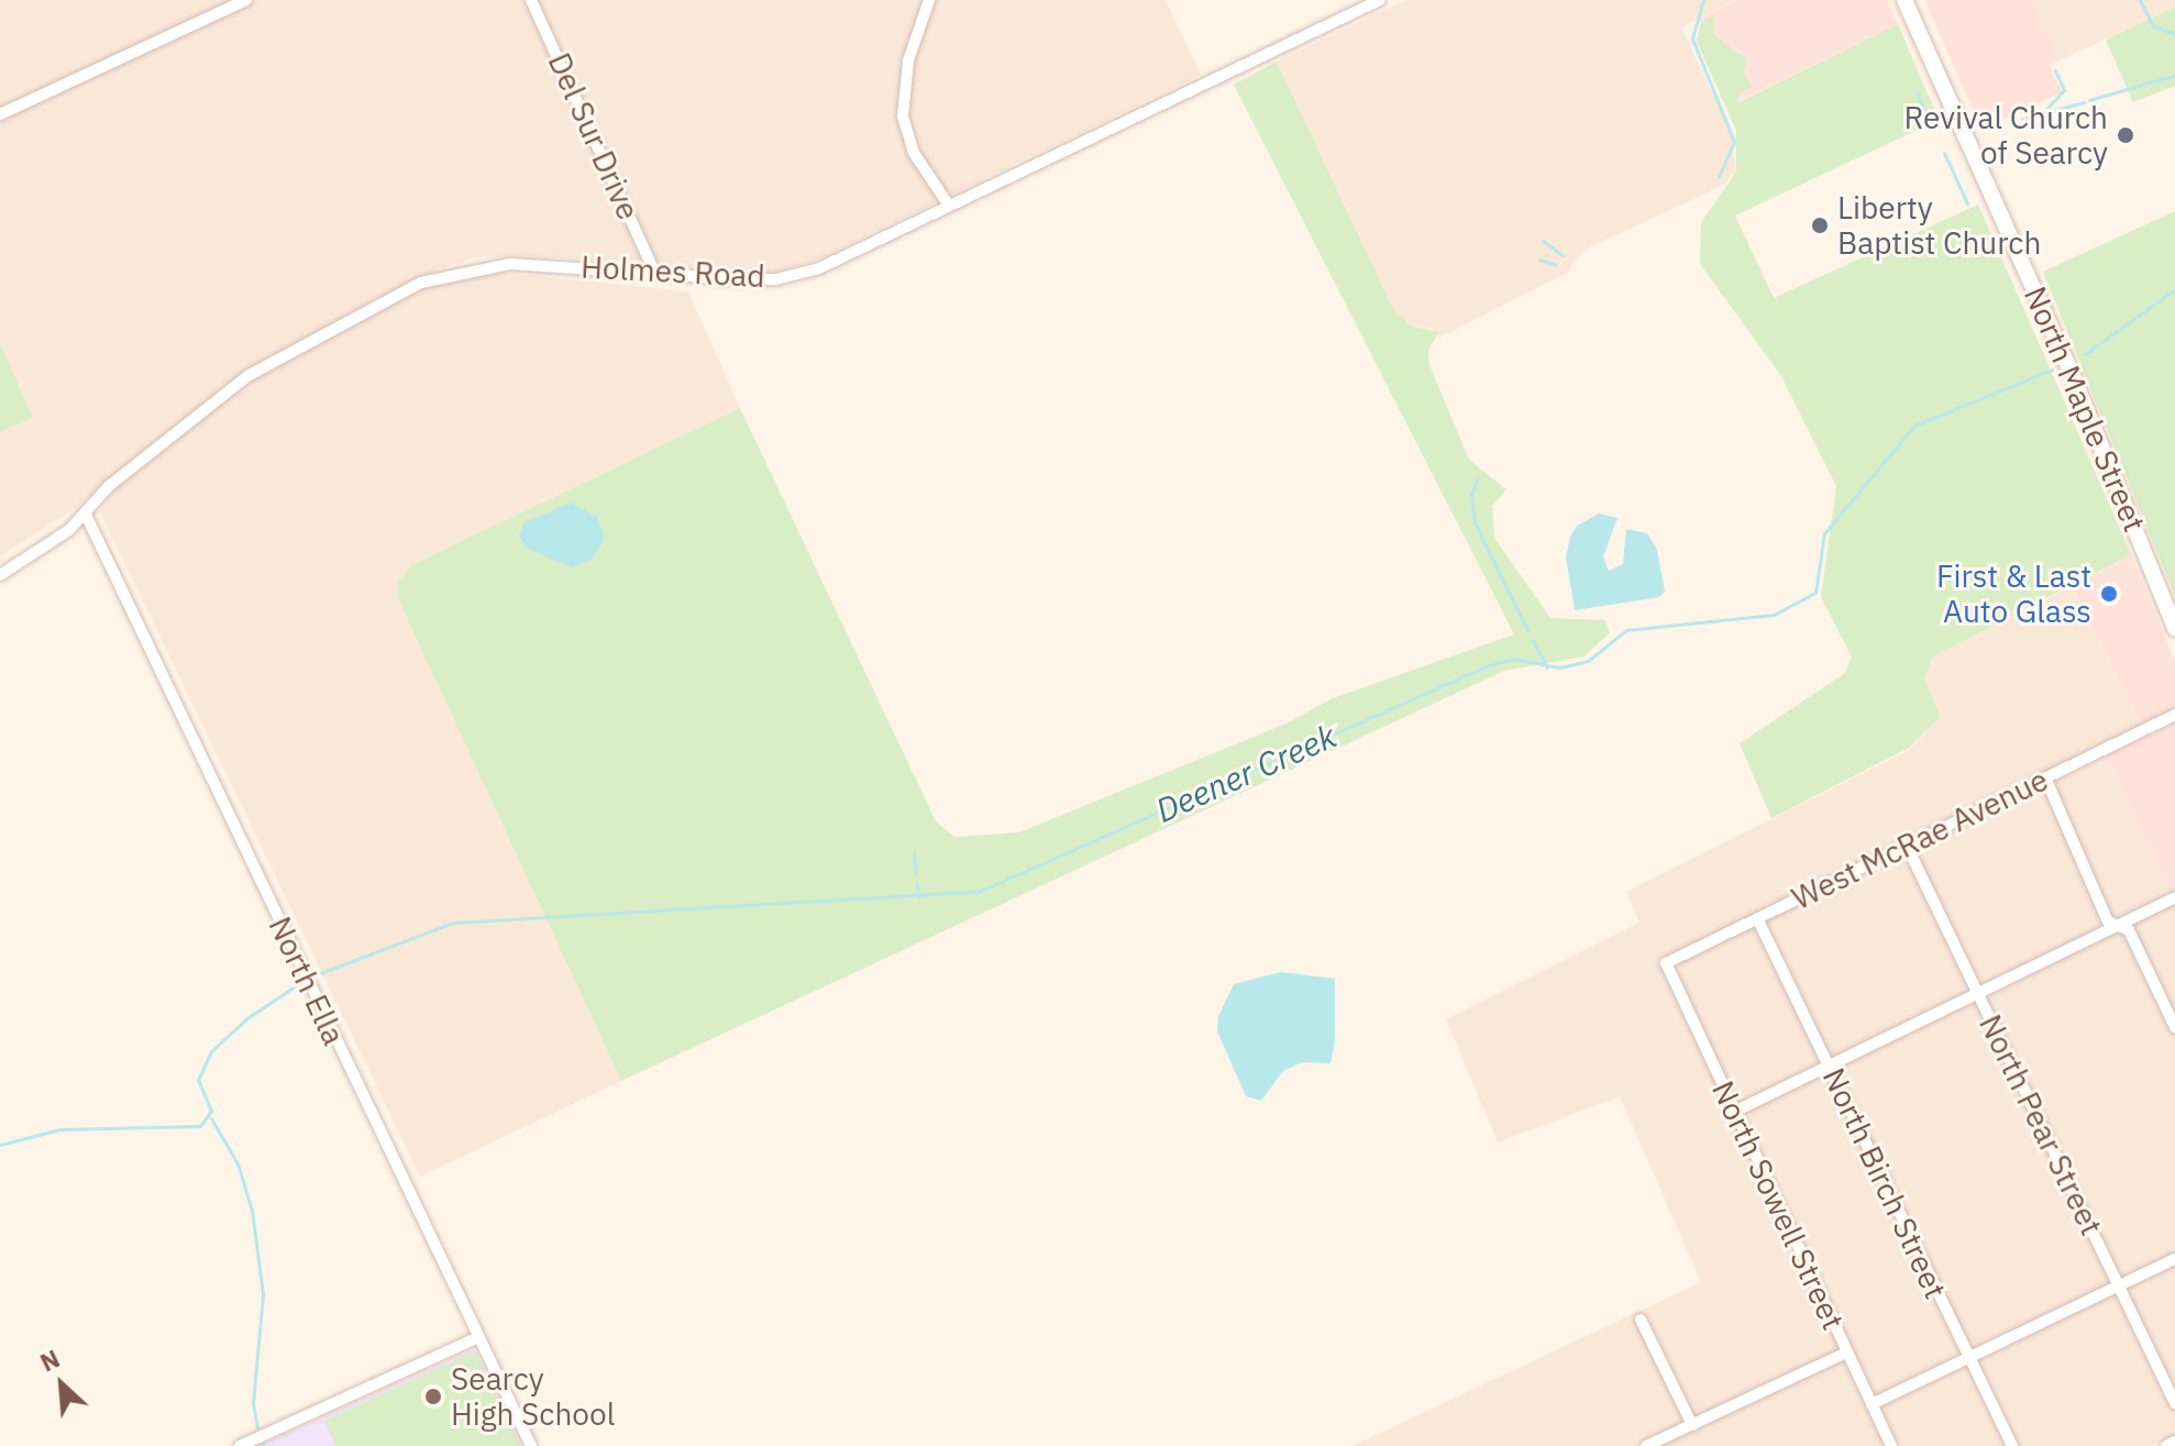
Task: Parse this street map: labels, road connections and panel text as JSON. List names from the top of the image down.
{
  "streets": {
    "main road": ["North Maple Street"],
    "street": [
      "Del Sur Drive",
      "Holmes Road",
      "West McRae Avenue",
      "North Ella",
      "North Pear Street",
      "North Birch Street",
      "North Sowell Street"
    ]
  },
  "crossings": [
    ["Del Sur Drive", "Holmes Road"],
    ["Holmes Road", "North Ella"],
    ["West McRae Avenue", "North Pear Street"],
    ["West McRae Avenue", "North Birch Street"],
    ["West McRae Avenue", "North Sowell Street"]
  ],
  "water": ["Deener Creek"],
  "places": [
    "Revival Church of Searcy",
    "Liberty Baptist Church",
    "First & Last Auto Glass",
    "Searcy High School"
  ],
  "north": "top left"
}
